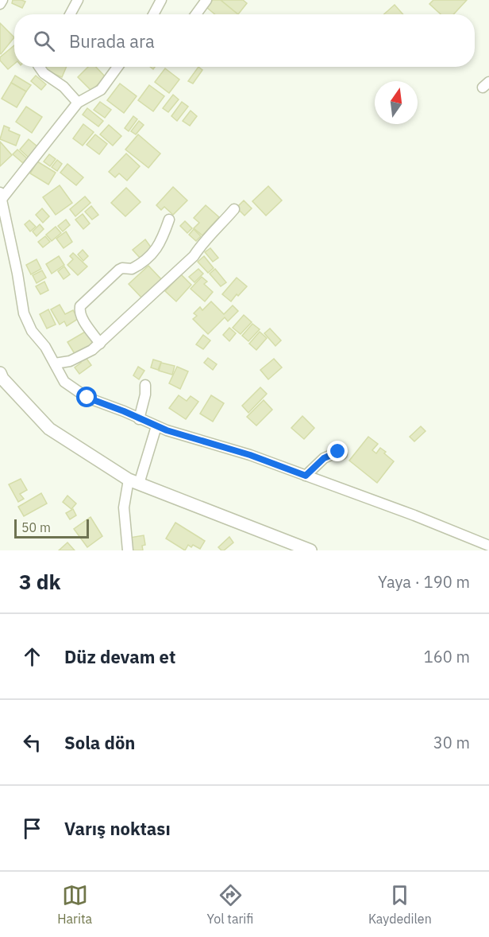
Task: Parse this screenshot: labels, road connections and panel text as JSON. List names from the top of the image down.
{
  "scale_bar": "50 m",
  "north": "top",
  "page": {
    "search": "Burada ara",
    "scale": "50 m",
    "heading": ["3 dk", "Yaya · 190 m"],
    "list": [
      ["Düz devam et", "160 m"],
      ["Sola dön", "30 m"],
      "Varış noktası"
    ],
    "nav": ["Harita", "Yol tarifi", "Kaydedilen"]
  }
}
